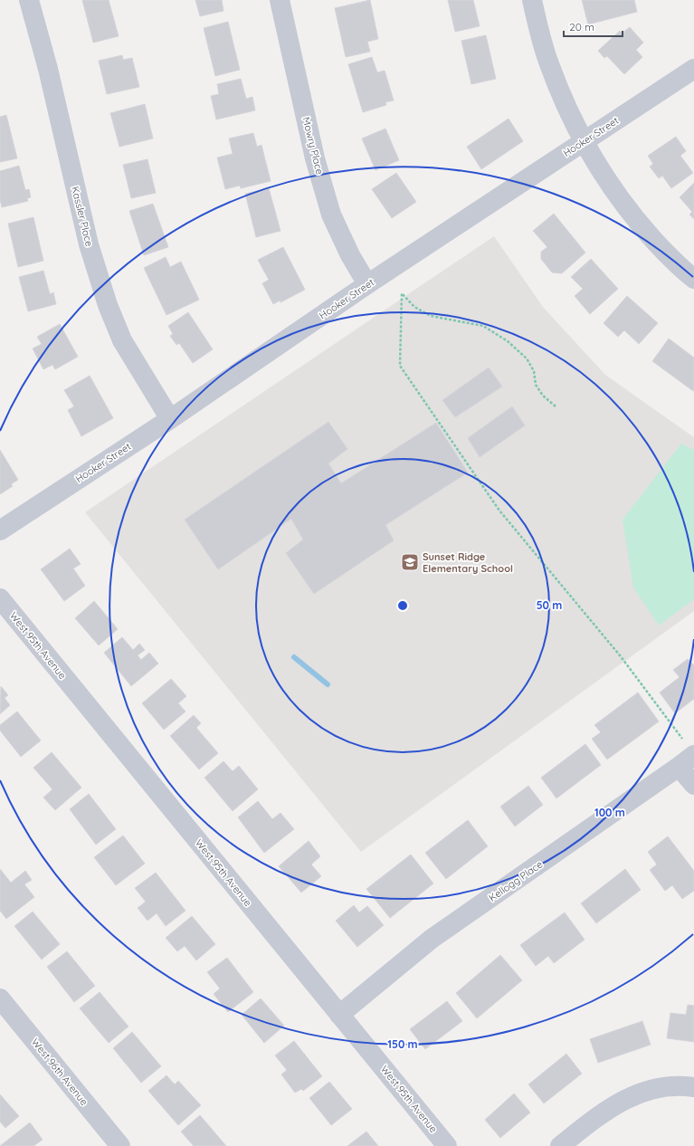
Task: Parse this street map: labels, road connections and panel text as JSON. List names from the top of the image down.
{
  "streets": {
    "street": [
      "Hooker Street",
      "Mowry Place",
      "Kassler Place",
      "West 95th Avenue",
      "Kellogg Place",
      "West 96th Avenue"
    ]
  },
  "crossings": [
    ["Hooker Street", "Mowry Place"],
    ["Hooker Street", "Kassler Place"],
    ["West 95th Avenue", "Kellogg Place"]
  ],
  "places": {
    "school or university": ["Sunset Ridge Elementary School"]
  },
  "scale_bar": "20 m",
  "rings": ["50 m", "100 m", "150 m"]
}
